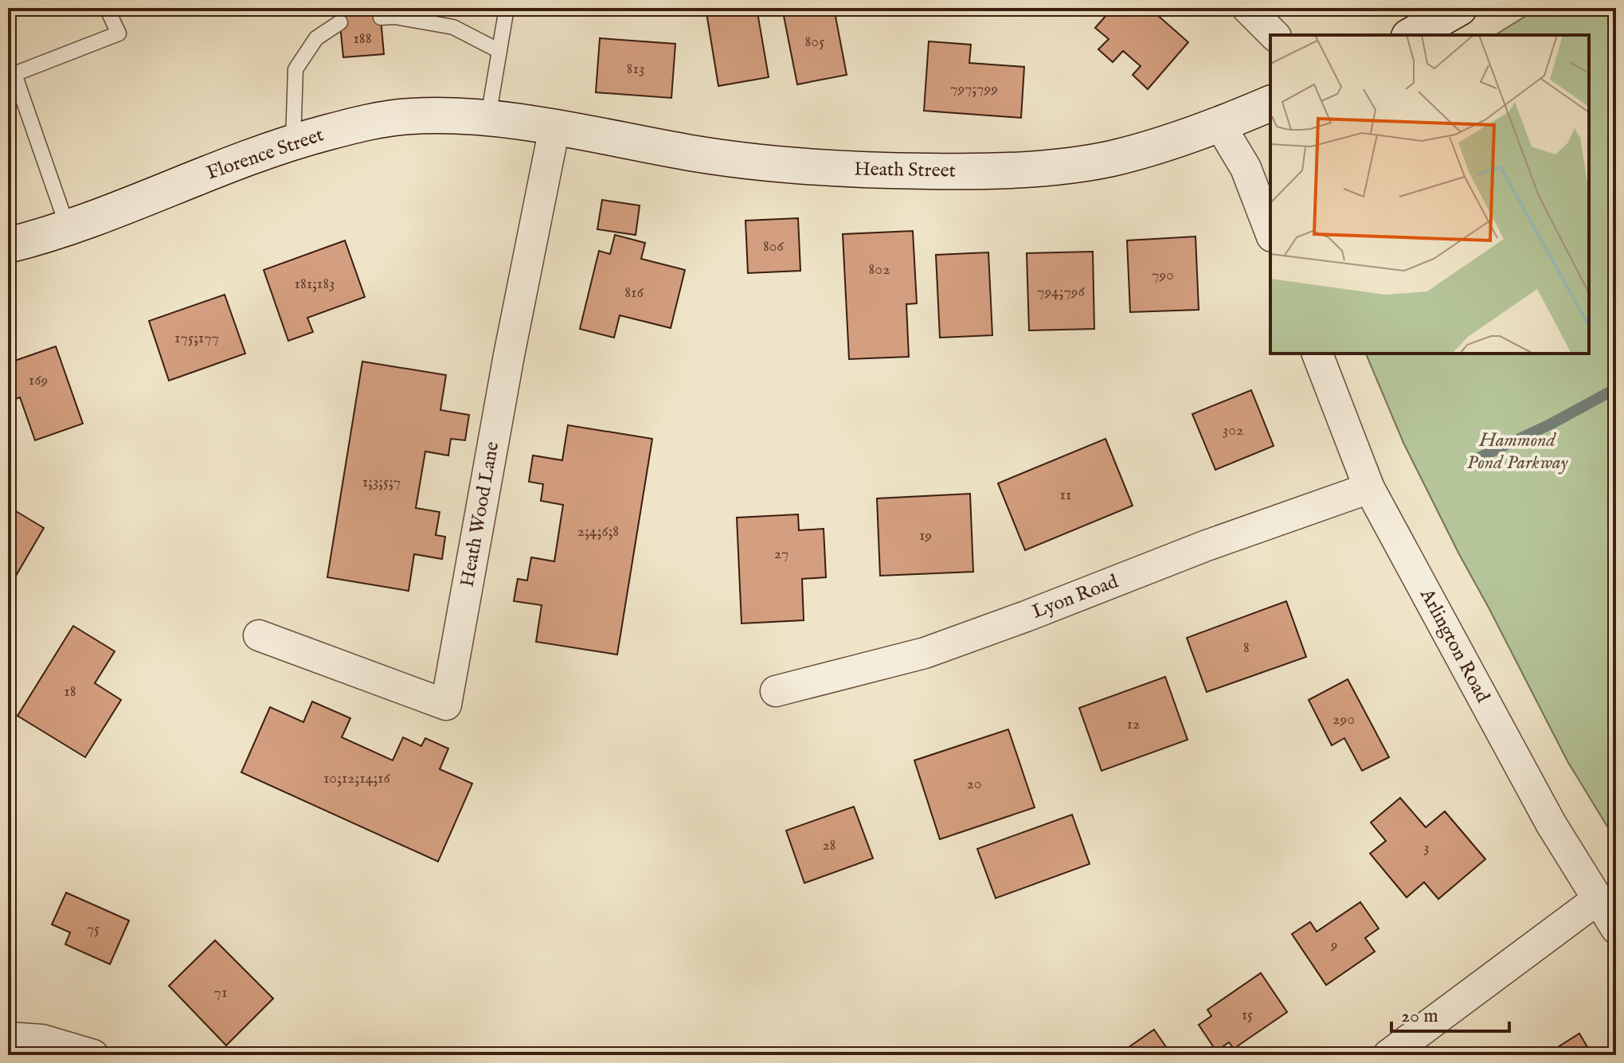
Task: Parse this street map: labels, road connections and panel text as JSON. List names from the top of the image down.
{
  "streets": {
    "street": [
      "Florence Street",
      "Heath Street",
      "Heath Wood Lane",
      "Lyon Road",
      "Arlington Road"
    ]
  },
  "crossings": [
    ["Florence Street", "Heath Street"],
    ["Florence Street", "Heath Wood Lane"],
    ["Heath Street", "Heath Wood Lane"],
    ["Lyon Road", "Arlington Road"]
  ],
  "parks": ["Hammond Pond Parkway"],
  "house_numbers": [
    "188",
    "805",
    "813",
    "797;799",
    "806",
    "802",
    "790",
    "181;183",
    "794;796",
    "816",
    "175;177",
    "169",
    "302",
    "1;3;5;7",
    "11",
    "2;4;6;8",
    "19",
    "27",
    "8",
    "18",
    "290",
    "12",
    "10;12;14;16",
    "20",
    "28",
    "3",
    "75",
    "9",
    "71",
    "15"
  ],
  "scale_bar": "20 m"
}
